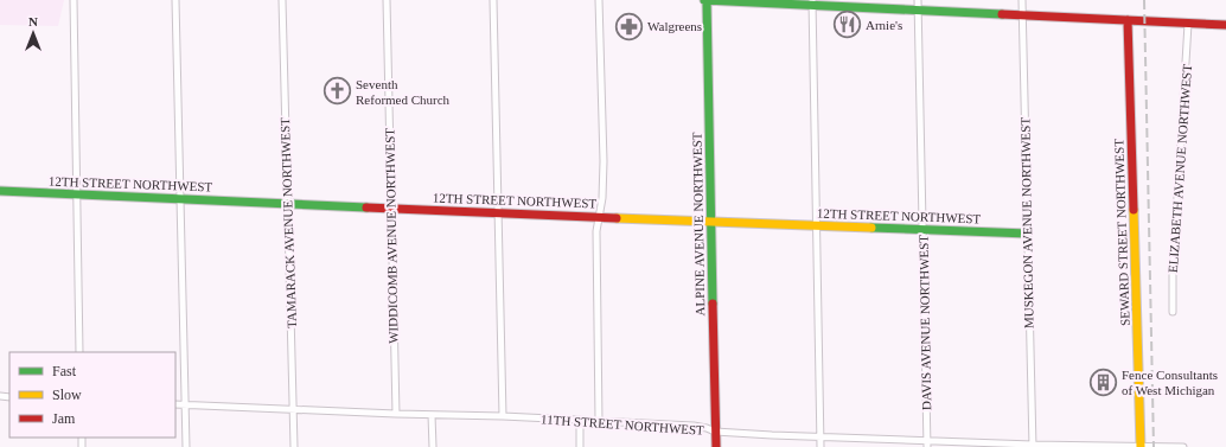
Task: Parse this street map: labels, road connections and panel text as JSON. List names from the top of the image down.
{
  "streets": {
    "street": [
      "ELIZABETH AVENUE NORTHWEST",
      "12TH STREET NORTHWEST",
      "TAMARACK AVENUE NORTHWEST",
      "MUSKEGON AVENUE NORTHWEST",
      "ALPINE AVENUE NORTHWEST",
      "SEWARD STREET NORTHWEST",
      "WIDDICOMB AVENUE NORTHWEST",
      "DAVIS AVENUE NORTHWEST",
      "11TH STREET NORTHWEST"
    ]
  },
  "crossings": [
    ["12TH STREET NORTHWEST", "TAMARACK AVENUE NORTHWEST"],
    ["12TH STREET NORTHWEST", "MUSKEGON AVENUE NORTHWEST"],
    ["12TH STREET NORTHWEST", "ALPINE AVENUE NORTHWEST"],
    ["12TH STREET NORTHWEST", "WIDDICOMB AVENUE NORTHWEST"],
    ["12TH STREET NORTHWEST", "DAVIS AVENUE NORTHWEST"],
    ["TAMARACK AVENUE NORTHWEST", "11TH STREET NORTHWEST"],
    ["MUSKEGON AVENUE NORTHWEST", "11TH STREET NORTHWEST"],
    ["ALPINE AVENUE NORTHWEST", "11TH STREET NORTHWEST"],
    ["SEWARD STREET NORTHWEST", "11TH STREET NORTHWEST"],
    ["WIDDICOMB AVENUE NORTHWEST", "11TH STREET NORTHWEST"],
    ["DAVIS AVENUE NORTHWEST", "11TH STREET NORTHWEST"]
  ],
  "places": {
    "restaurant": ["Arnie's"],
    "pharmacy": ["Walgreens"],
    "church": ["Seventh Reformed Church"],
    "building": ["Fence Consultants of West Michigan"]
  },
  "legend": ["Fast", "Slow", "Jam"],
  "north": "top"
}
